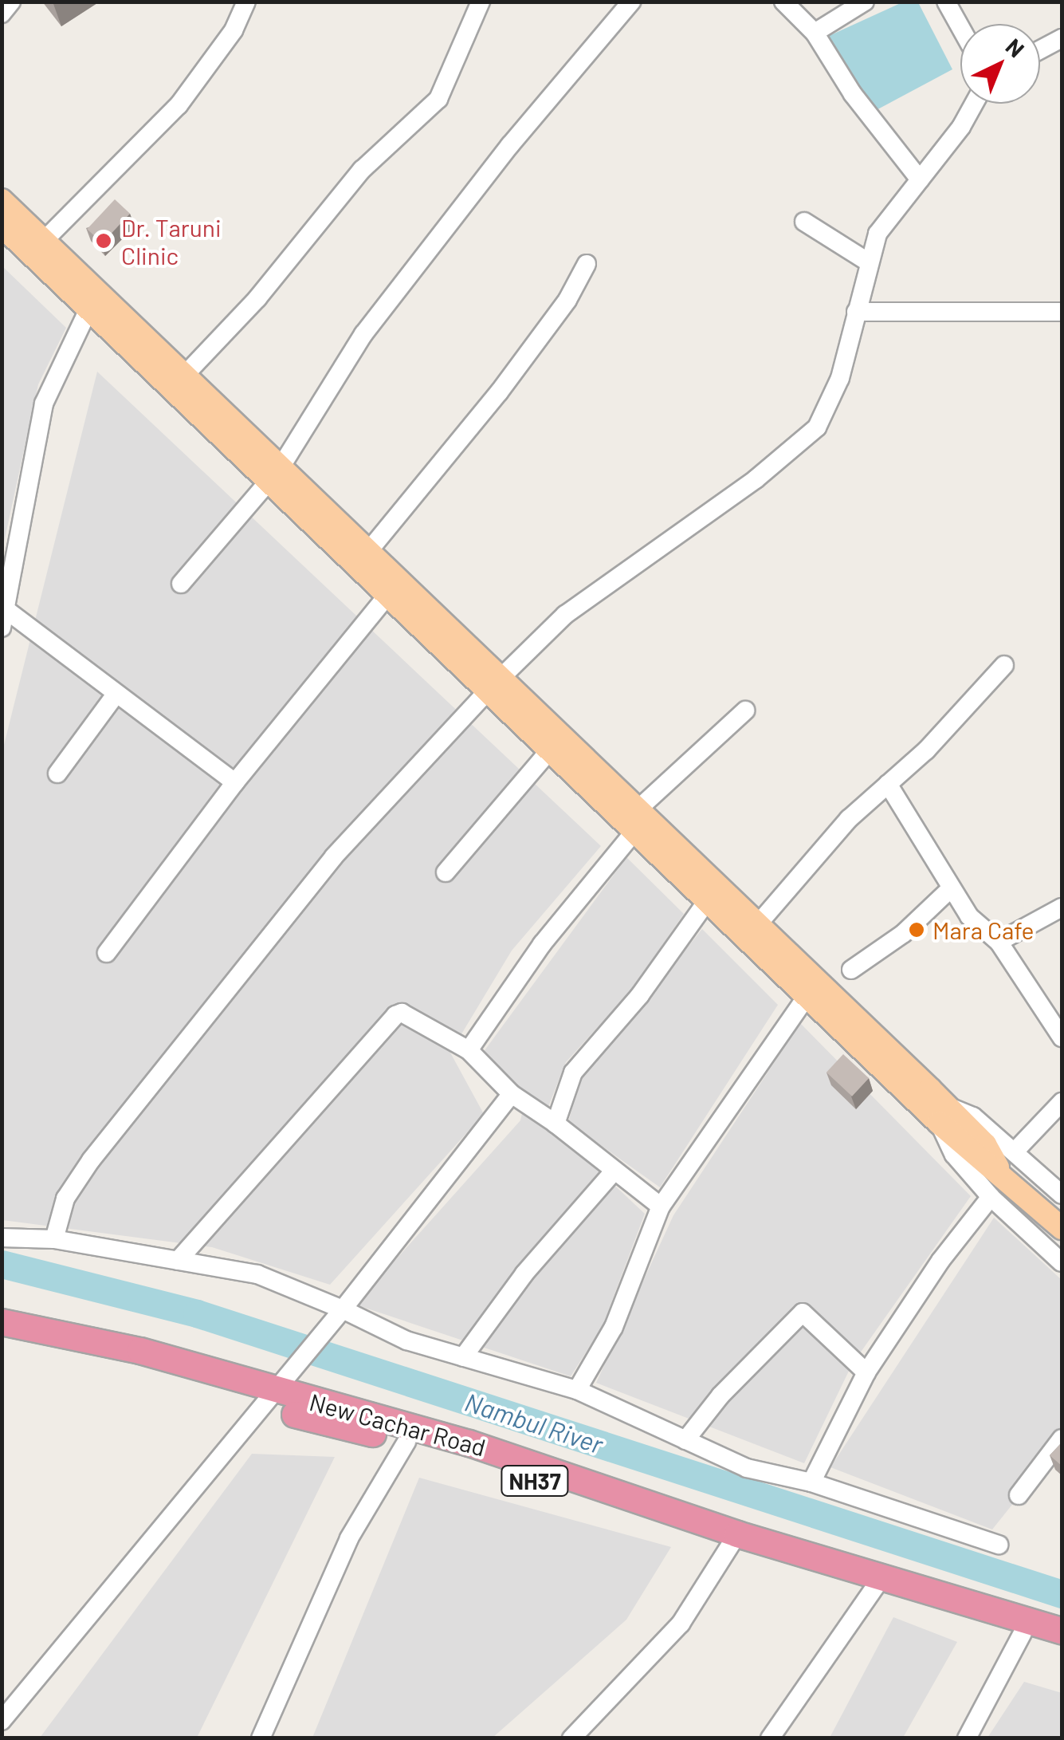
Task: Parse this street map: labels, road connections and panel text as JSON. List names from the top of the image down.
{
  "streets": {
    "highway": ["New Cachar Road", "NH37"]
  },
  "water": ["Nambul River"],
  "places": ["Dr. Taruni Clinic", "Mara Cafe"],
  "north": "top right"
}
